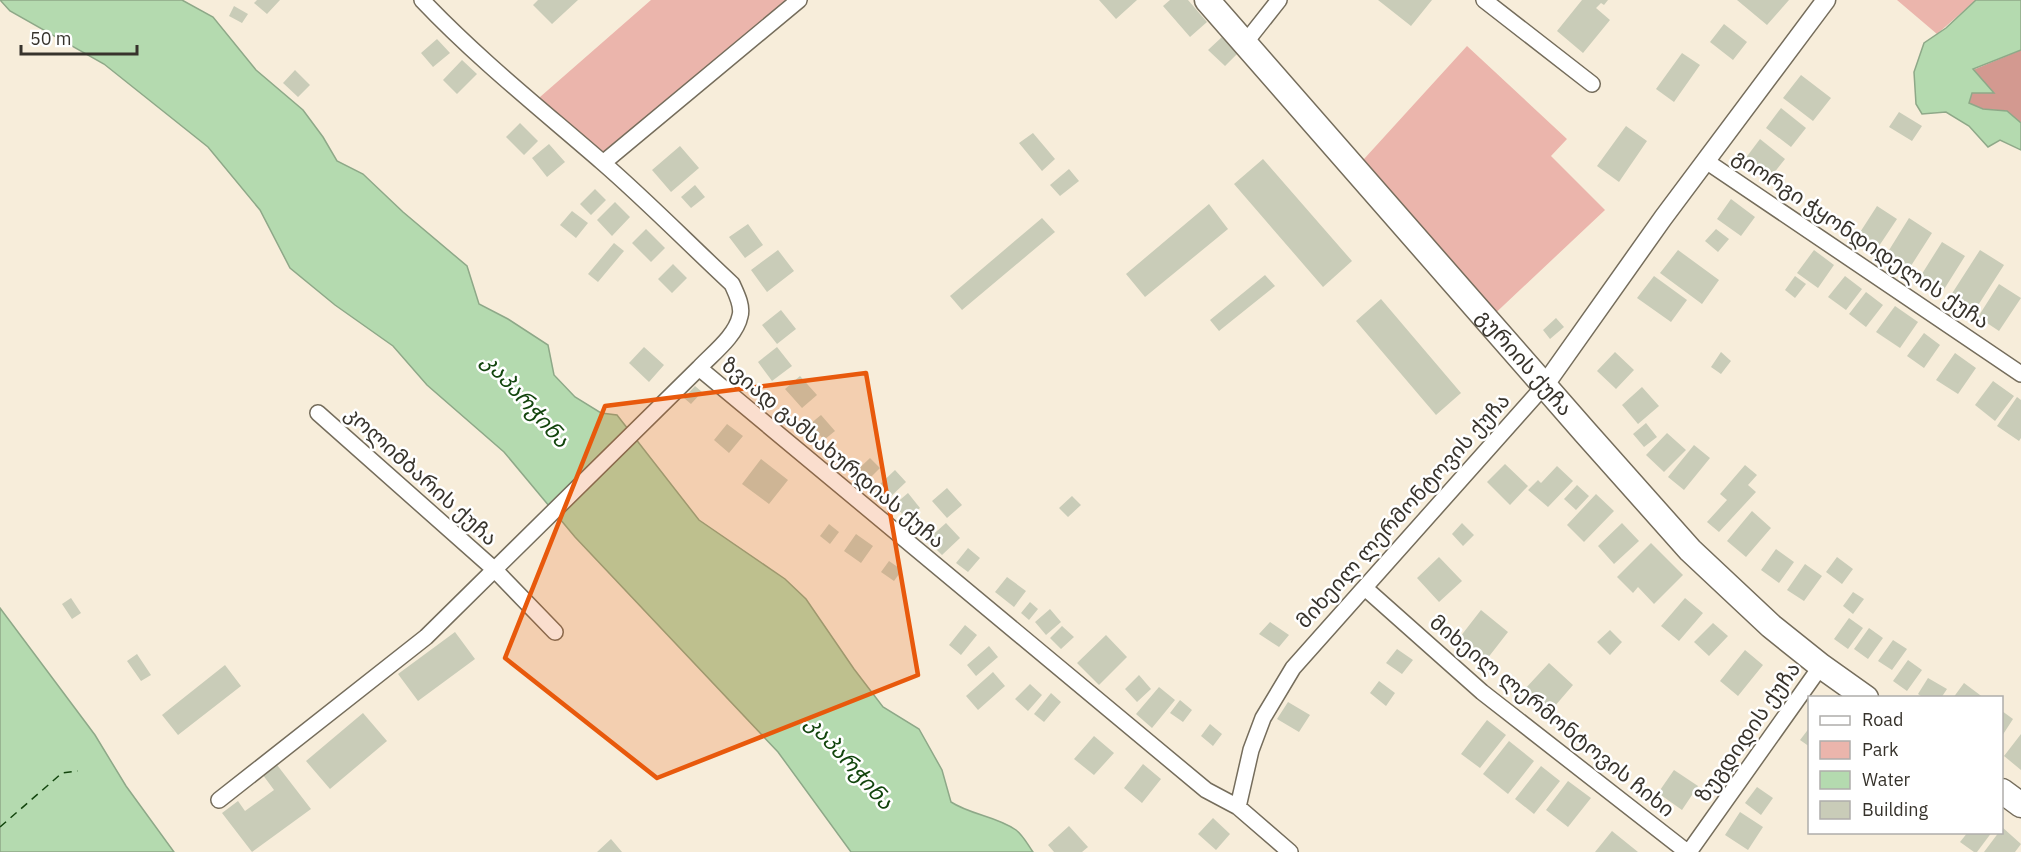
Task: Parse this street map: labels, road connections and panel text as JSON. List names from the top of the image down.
{
  "streets": {
    "highway": ["გურიის ქუჩა"],
    "street": [
      "გიორგი ჭყონდიდელის ქუჩა",
      "ზვიად გამსახურდიას ქუჩა",
      "კოლიმბარის ქუჩა",
      "მიხეილ ლერმონტოვის ქუჩა",
      "მიხეილ ლერმონტოვის ჩიხი",
      "ზუგდიდის ქუჩა"
    ]
  },
  "crossings": [
    ["გიორგი ჭყონდიდელის ქუჩა", "მიხეილ ლერმონტოვის ქუჩა"],
    ["გურიის ქუჩა", "მიხეილ ლერმონტოვის ქუჩა"],
    ["გურიის ქუჩა", "ზუგდიდის ქუჩა"],
    ["ზვიად გამსახურდიას ქუჩა", "მიხეილ ლერმონტოვის ქუჩა"],
    ["მიხეილ ლერმონტოვის ქუჩა", "მიხეილ ლერმონტოვის ჩიხი"],
    ["მიხეილ ლერმონტოვის ჩიხი", "ზუგდიდის ქუჩა"]
  ],
  "water": ["კაპარჭინა"],
  "legend": [
    "Road",
    "Park",
    "Water",
    "Building"
  ],
  "scale_bar": "50 m"
}
